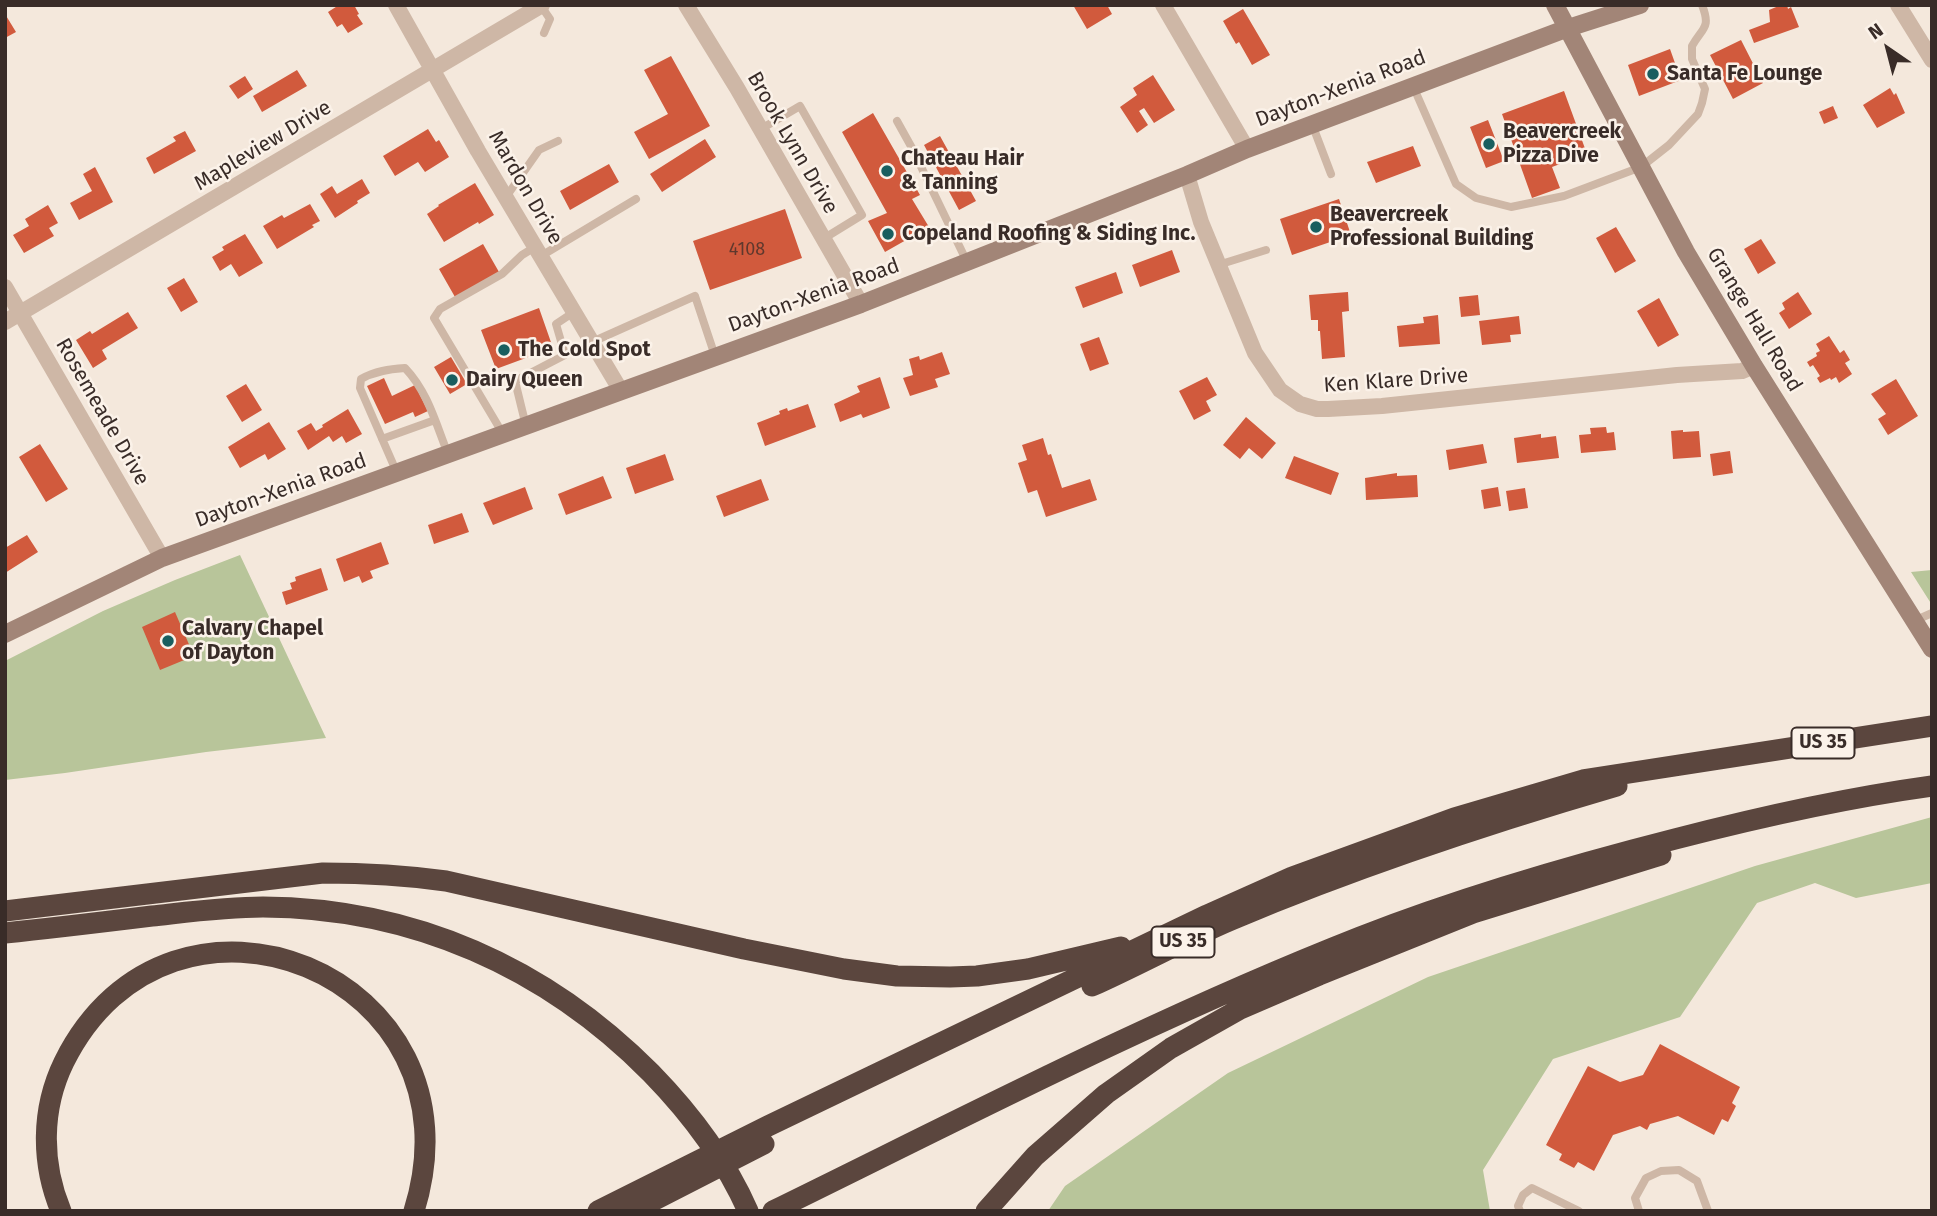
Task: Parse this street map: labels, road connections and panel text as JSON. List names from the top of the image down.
{
  "streets": {
    "highway": ["US 35"],
    "main road": ["Dayton-Xenia Road", "Grange Hall Road"],
    "street": [
      "Brook Lynn Drive",
      "Mapleview Drive",
      "Mardon Drive",
      "Ken Klare Drive",
      "Rosemeade Drive"
    ]
  },
  "crossings": [
    ["Dayton-Xenia Road", "Brook Lynn Drive"],
    ["Dayton-Xenia Road", "Mardon Drive"],
    ["Dayton-Xenia Road", "Grange Hall Road"],
    ["Dayton-Xenia Road", "Ken Klare Drive"],
    ["Dayton-Xenia Road", "Rosemeade Drive"],
    ["Mapleview Drive", "Mardon Drive"],
    ["Mapleview Drive", "Rosemeade Drive"],
    ["Grange Hall Road", "Ken Klare Drive"]
  ],
  "places": [
    "Santa Fe Lounge",
    "Beavercreek Pizza Dive",
    "Chateau Hair & Tanning",
    "Beavercreek Professional Building",
    "Copeland Roofing & Siding Inc.",
    "The Cold Spot",
    "Dairy Queen",
    "Calvary Chapel of Dayton"
  ],
  "house_numbers": ["4108"],
  "north": "top left"
}
